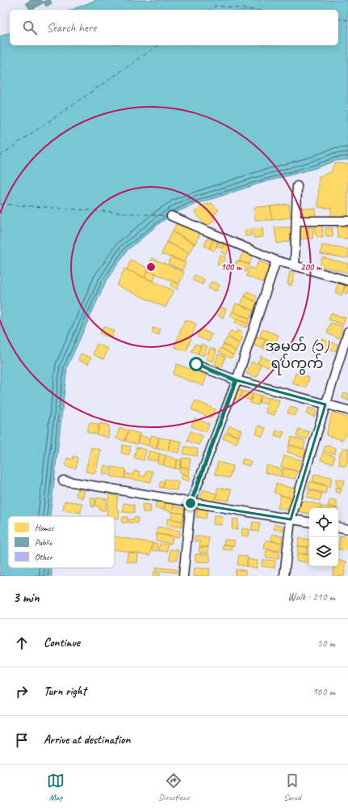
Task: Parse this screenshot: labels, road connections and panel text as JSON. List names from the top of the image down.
{
  "districts": ["အမှတ် (၁) ရပ်ကွက်"],
  "legend": ["Homes", "Public", "Other"],
  "page": {
    "search": "Search here",
    "heading": ["3 min", "Walk · 210 m"],
    "list": [
      ["Continue", "50 m"],
      ["Turn right", "160 m"],
      "Arrive at destination"
    ],
    "nav": ["Map", "Directions", "Saved"]
  },
  "rings": ["100 m", "200 m"]
}
